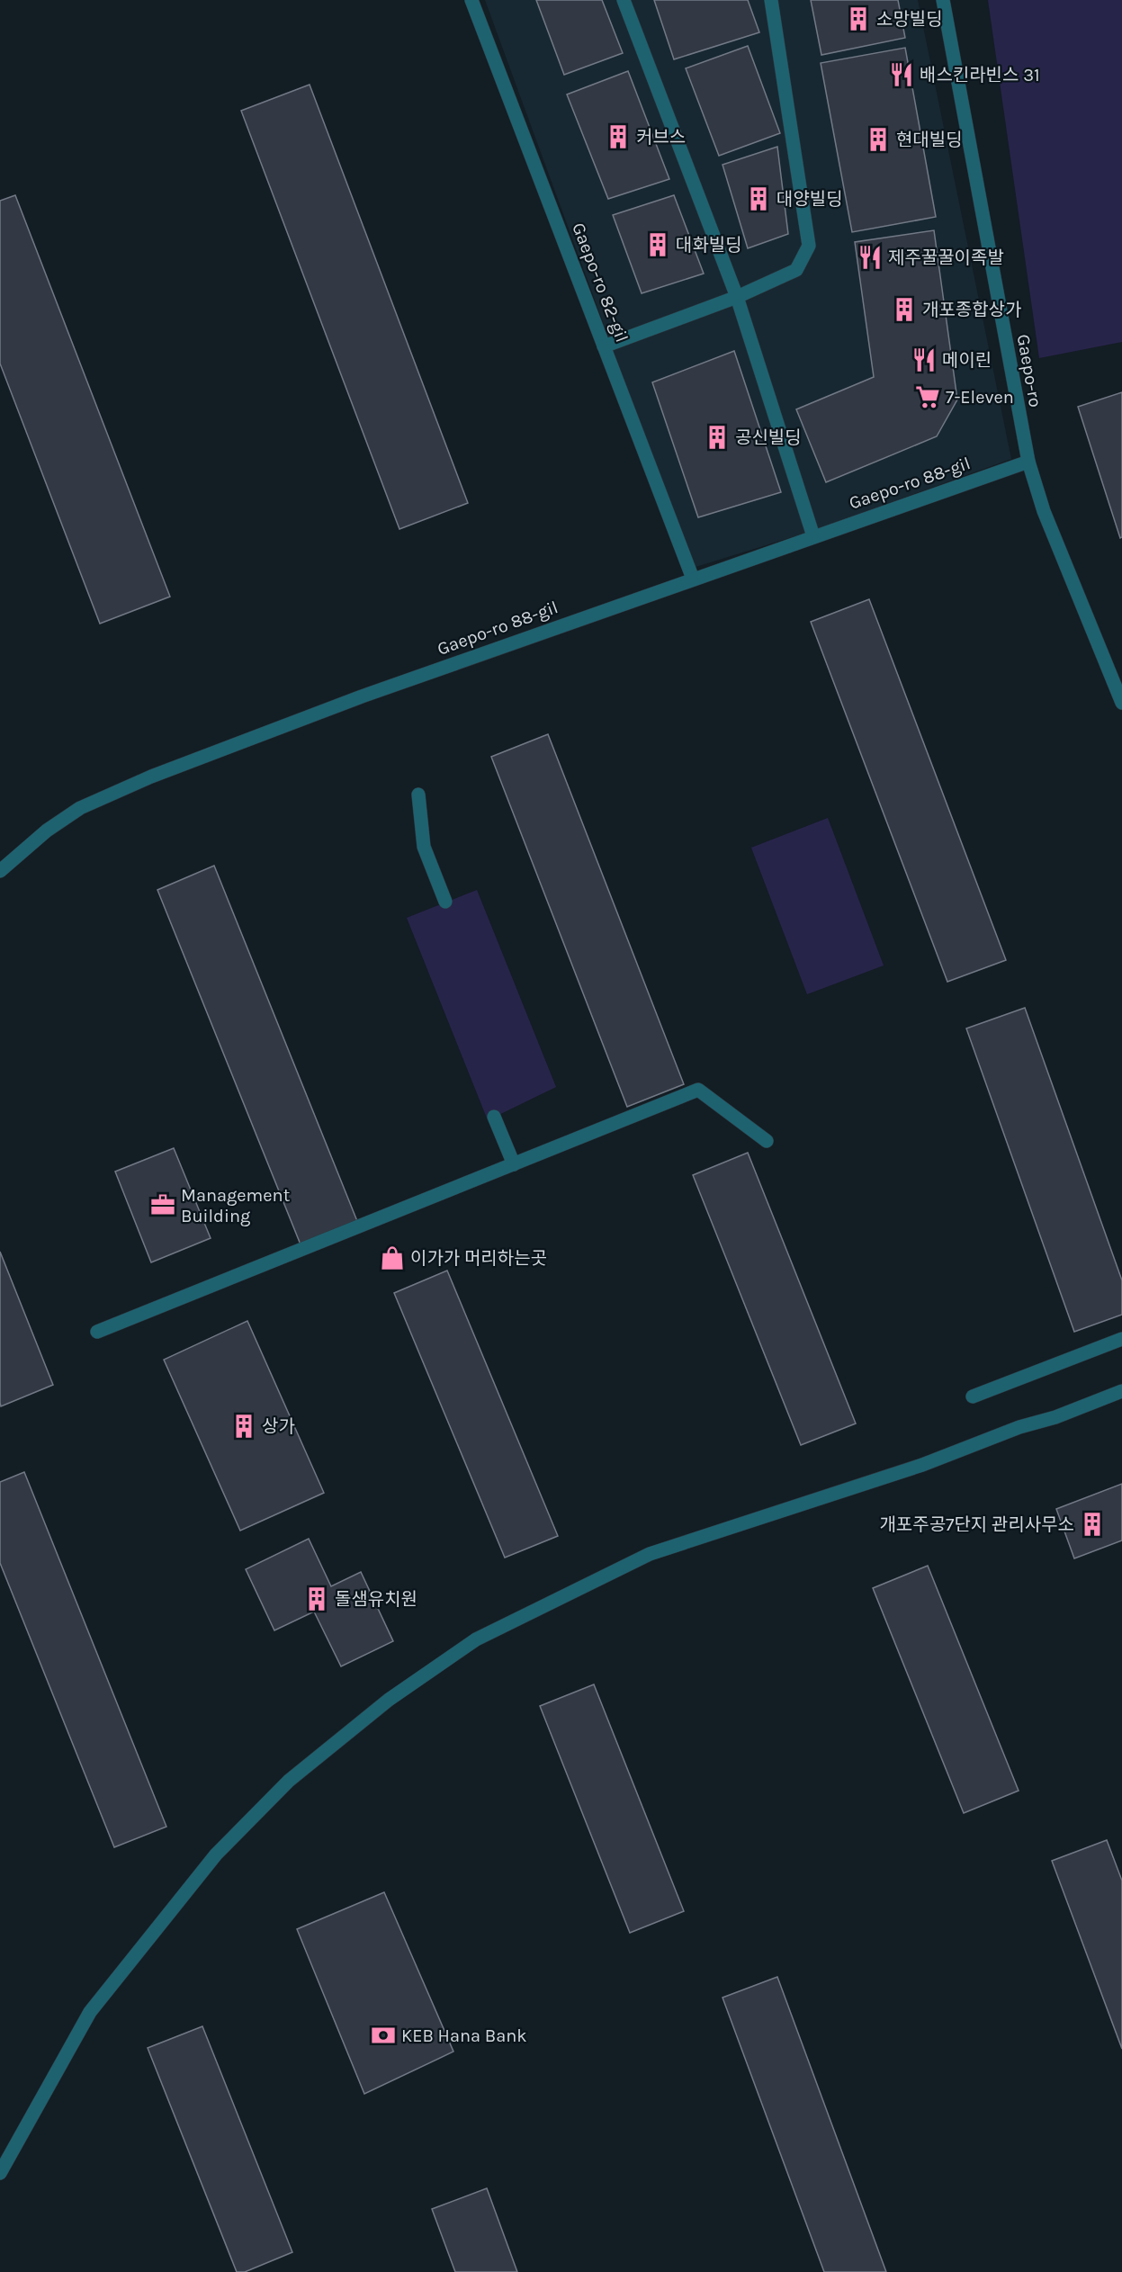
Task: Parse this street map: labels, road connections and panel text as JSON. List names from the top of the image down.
{
  "streets": {
    "street": ["Gaepo-ro 82-gil", "Gaepo-ro", "Gaepo-ro 88-gil"]
  },
  "crossings": [
    ["Gaepo-ro 82-gil", "Gaepo-ro 88-gil"],
    ["Gaepo-ro", "Gaepo-ro 88-gil"]
  ],
  "places": {
    "building": [
      "소망빌딩",
      "커브스",
      "현대빌딩",
      "대양빌딩",
      "대화빌딩",
      "개포종합상가",
      "공신빌딩",
      "상가",
      "개포주공7단지 관리사무소",
      "돌샘유치원"
    ],
    "restaurant": ["배스킨라빈스 31", "제주꿀꿀이족발", "메이린"],
    "supermarket": ["7-Eleven"],
    "office": ["Management Building"],
    "shop": ["이가가 머리하는곳"],
    "bank": ["KEB Hana Bank"]
  }
}
